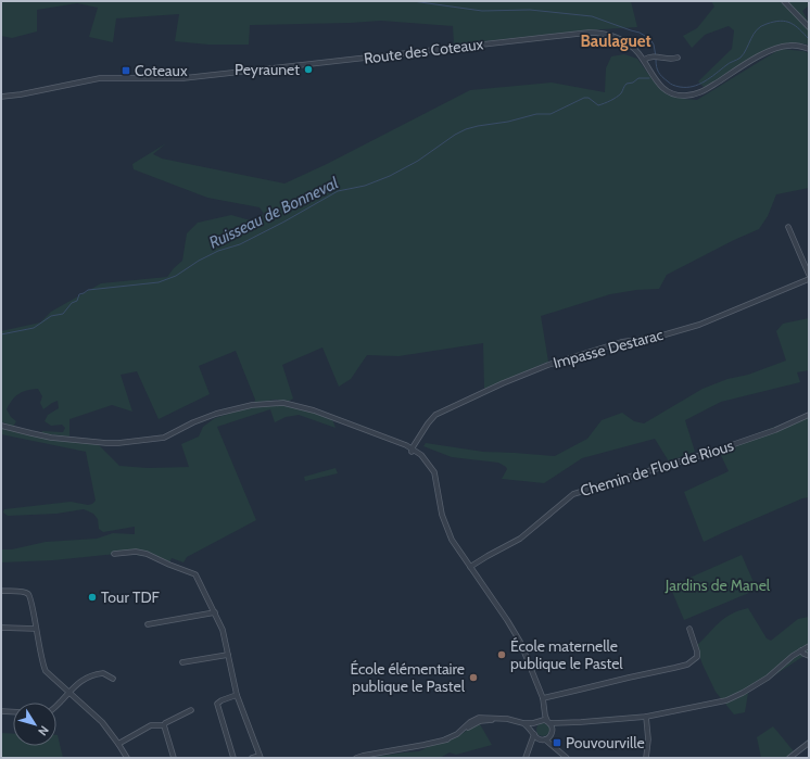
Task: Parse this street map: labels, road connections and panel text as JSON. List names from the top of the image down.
{
  "streets": {
    "street": ["Route des Coteaux", "Impasse Destarac", "Chemin de Flou de Rious"]
  },
  "districts": ["Baulaguet"],
  "water": ["Ruisseau de Bonneval"],
  "parks": ["Jardins de Manel"],
  "places": {
    "other": [
      "Peyraunet",
      "Tour TDF",
      "École maternelle publique le Pastel",
      "École élémentaire publique le Pastel"
    ],
    "transit": ["Coteaux", "Pouvourville"]
  },
  "north": "bottom right"
}
